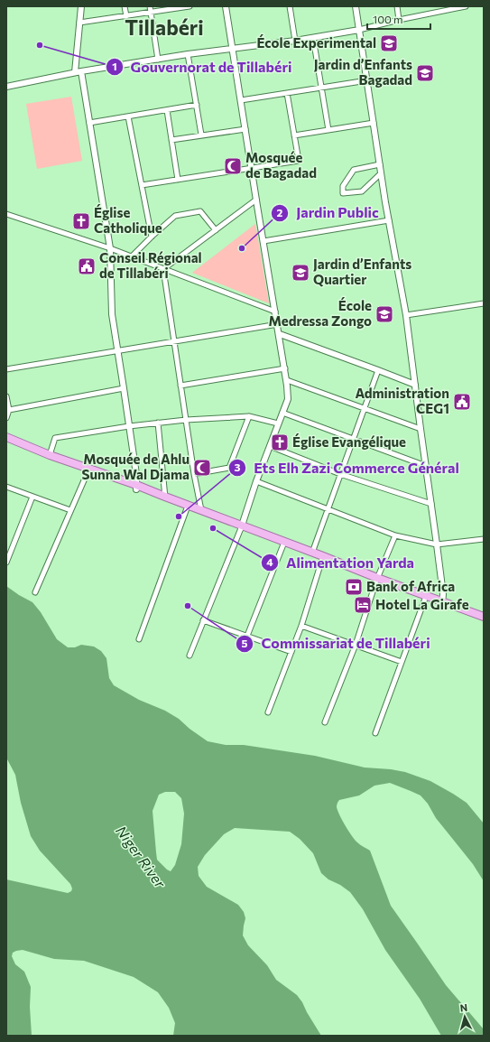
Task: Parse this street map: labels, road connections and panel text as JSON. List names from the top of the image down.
{
  "districts": ["Tillabéri"],
  "water": ["Niger River"],
  "places": {
    "school or university": [
      "École Experimental",
      "Jardin d’Enfants Bagadad",
      "Jardin d’Enfants Quartier",
      "École Medressa Zongo"
    ],
    "other": [
      "Gouvernorat de Tillabéri",
      "Jardin Public",
      "Ets Elh Zazi Commerce Général",
      "Alimentation Yarda",
      "Commissariat de Tillabéri"
    ],
    "mosque": ["Mosquée de Bagadad", "Mosquée de Ahlu Sunna Wal Djama"],
    "church": ["Église Catholique", "Église Evangélique"],
    "public building": ["Conseil Régional de Tillabéri", "Administration CEG1"],
    "bank": ["Bank of Africa"],
    "hotel": ["Hotel La Girafe"]
  },
  "scale_bar": "100 m",
  "north": "top"
}
